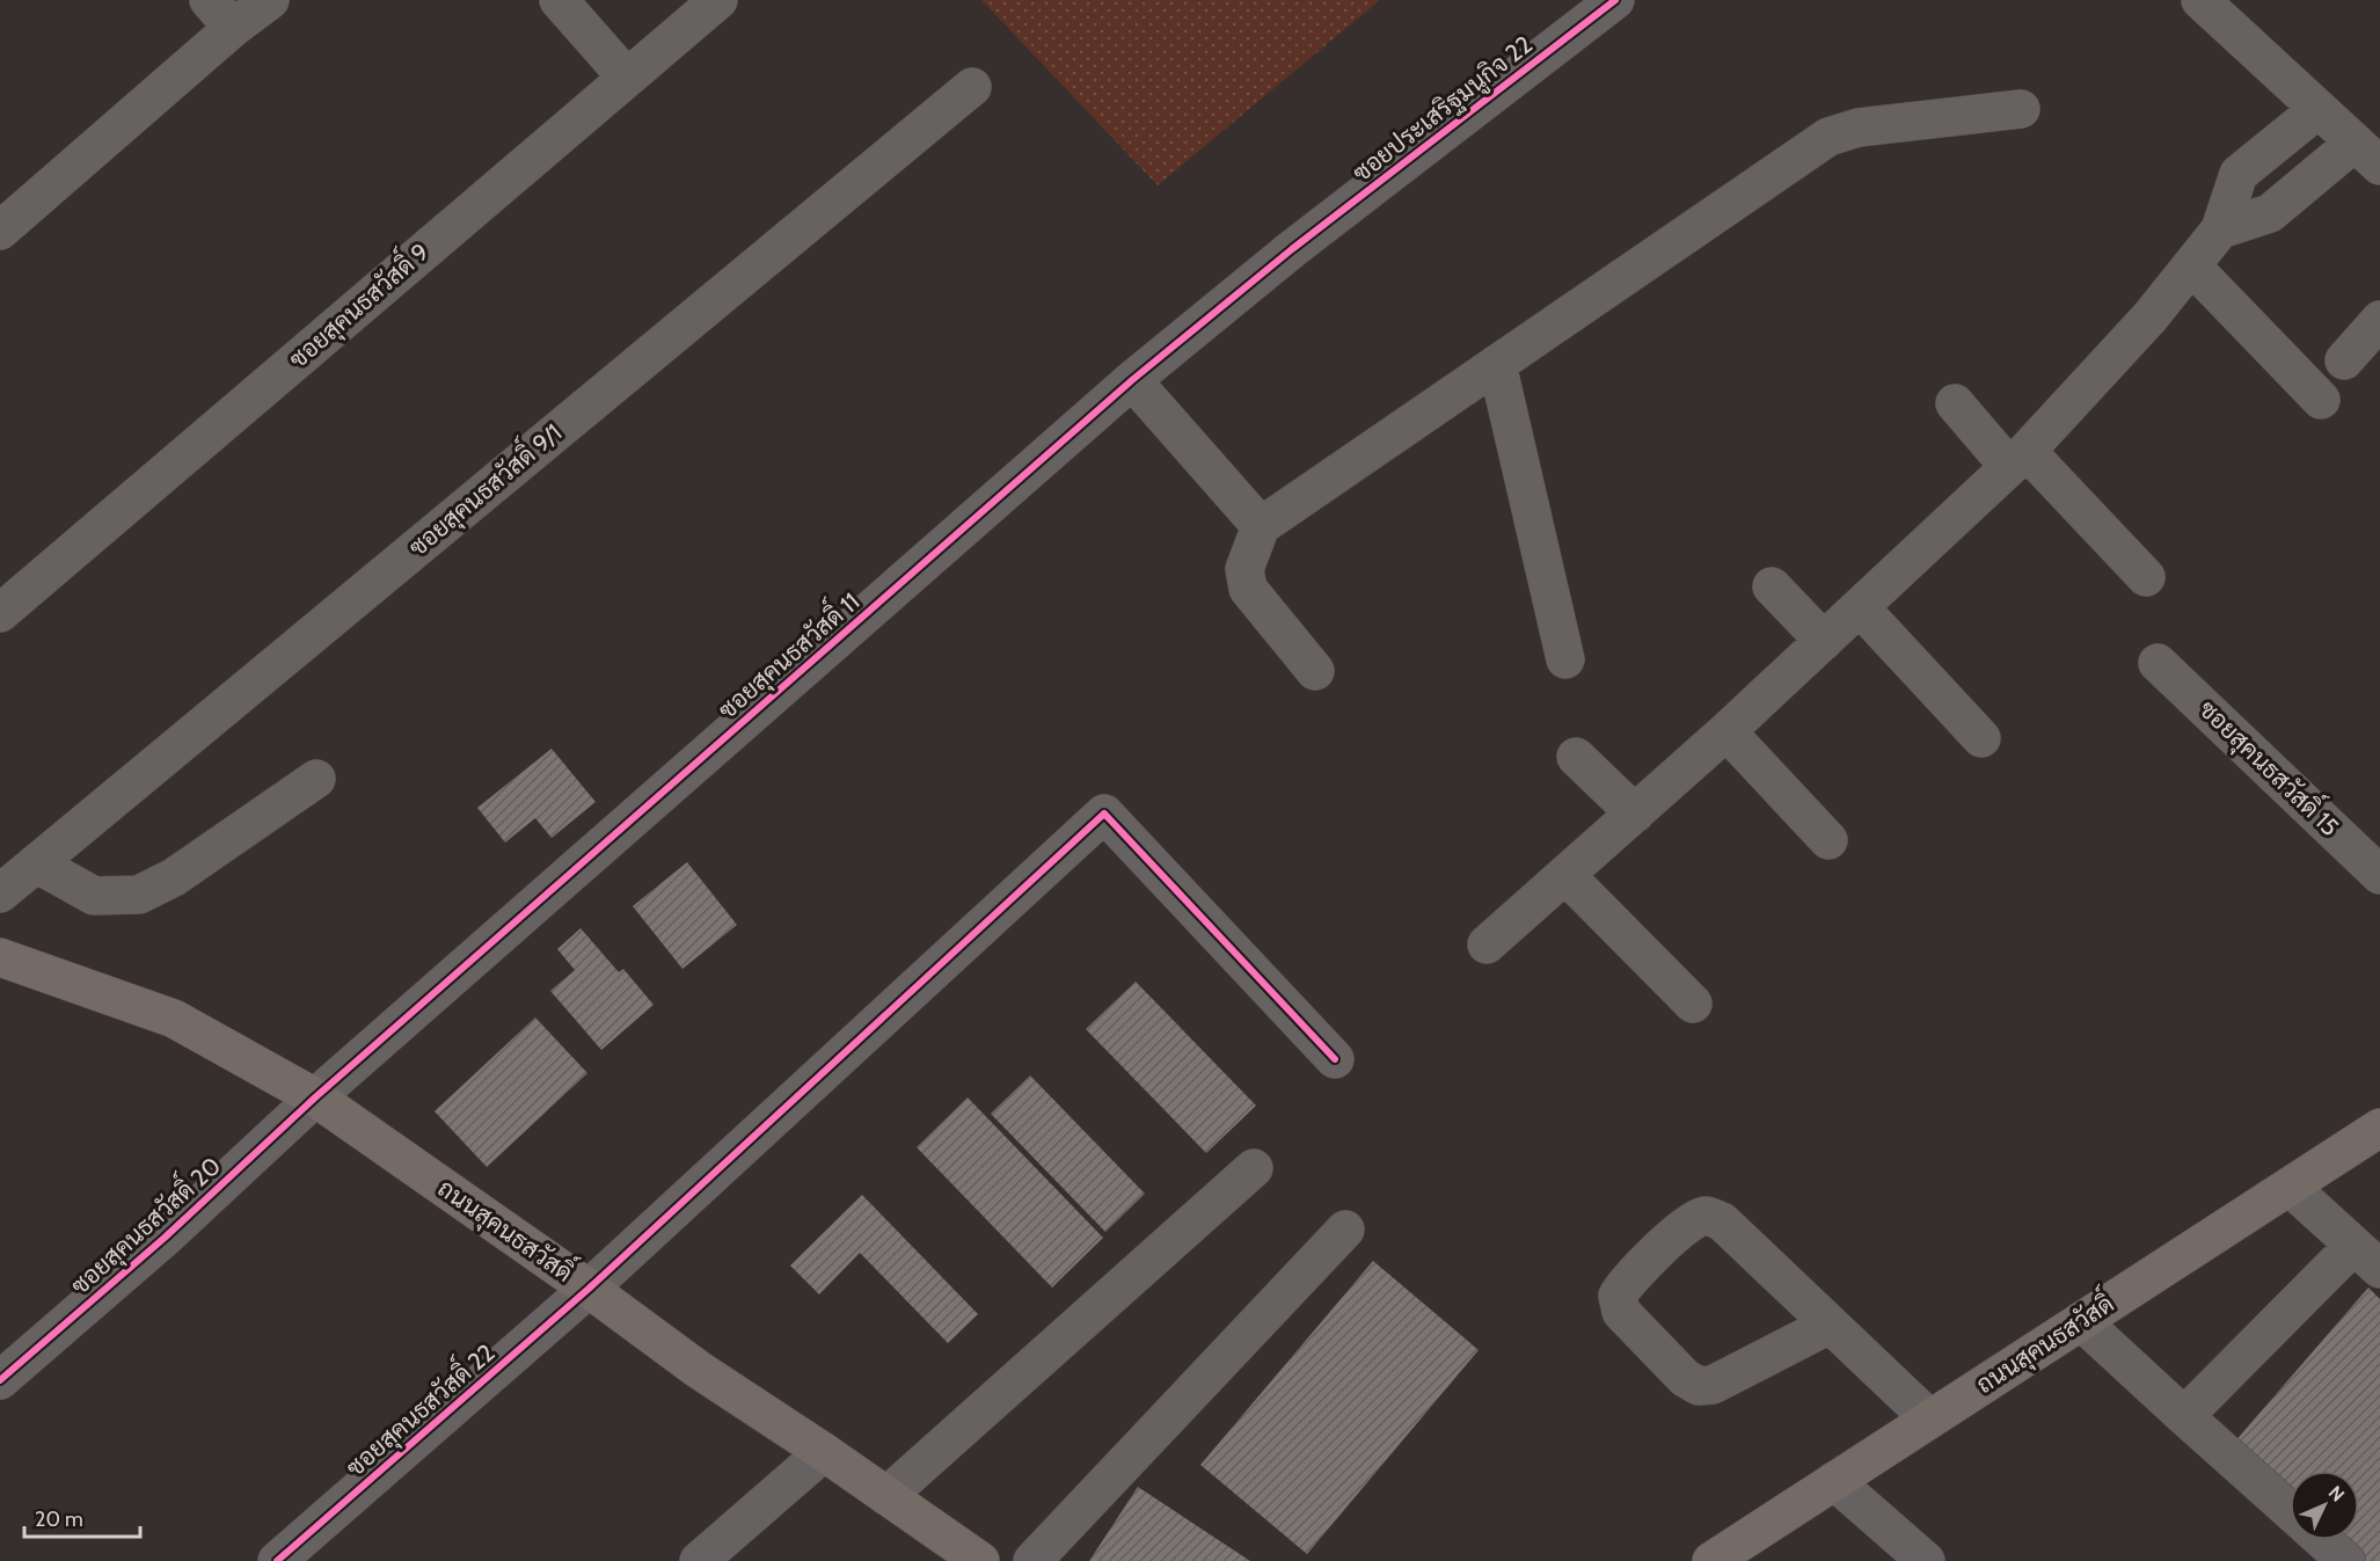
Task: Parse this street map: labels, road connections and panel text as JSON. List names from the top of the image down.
{
  "streets": {
    "main road": ["ถนนสุคนธสวัสดิ์"],
    "street": [
      "ซอยประเสริฐมนูกิจ 22",
      "ซอยสุคนธสวัสดิ์ 9",
      "ซอยสุคนธสวัสดิ์ 9/1",
      "ซอยสุคนธสวัสดิ์ 11",
      "ซอยสุคนธสวัสดิ์ 15",
      "ซอยสุคนธสวัสดิ์ 20",
      "ซอยสุคนธสวัสดิ์ 22"
    ]
  },
  "crossings": [
    ["ซอยประเสริฐมนูกิจ 22", "ซอยสุคนธสวัสดิ์ 11"],
    ["ซอยสุคนธสวัสดิ์ 11", "ซอยสุคนธสวัสดิ์ 20"],
    ["ซอยสุคนธสวัสดิ์ 11", "ถนนสุคนธสวัสดิ์"],
    ["ซอยสุคนธสวัสดิ์ 20", "ถนนสุคนธสวัสดิ์"],
    ["ถนนสุคนธสวัสดิ์", "ซอยสุคนธสวัสดิ์ 22"]
  ],
  "scale_bar": "20 m",
  "north": "top right"
}
